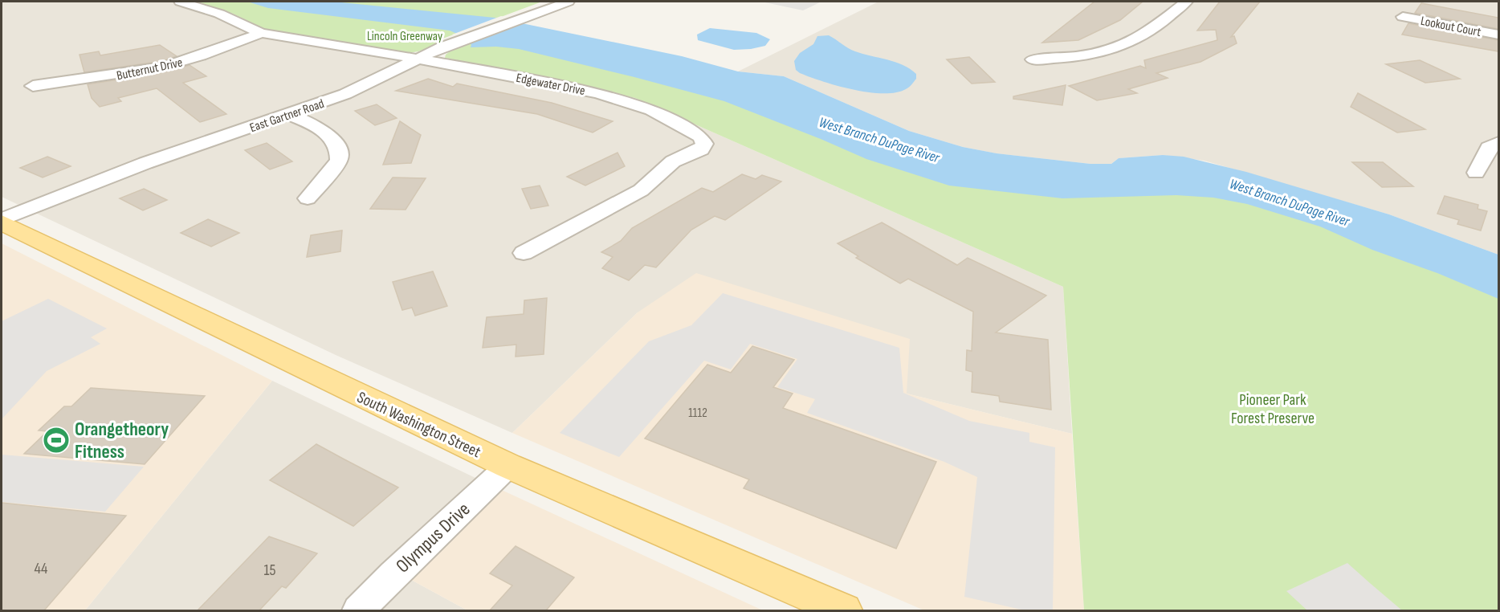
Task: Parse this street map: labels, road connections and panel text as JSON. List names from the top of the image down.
{
  "streets": {
    "main road": ["South Washington Street"],
    "street": [
      "Lookout Court",
      "Butternut Drive",
      "Edgewater Drive",
      "East Gartner Road",
      "Olympus Drive"
    ]
  },
  "crossings": [
    ["Butternut Drive", "Edgewater Drive"],
    ["Edgewater Drive", "East Gartner Road"],
    ["East Gartner Road", "South Washington Street"],
    ["South Washington Street", "Olympus Drive"]
  ],
  "water": ["West Branch DuPage River"],
  "parks": ["Lincoln Greenway", "Pioneer Park Forest Preserve"],
  "places": {
    "sports": ["Orangetheory Fitness"]
  },
  "house_numbers": ["1112", "44", "15"]
}
